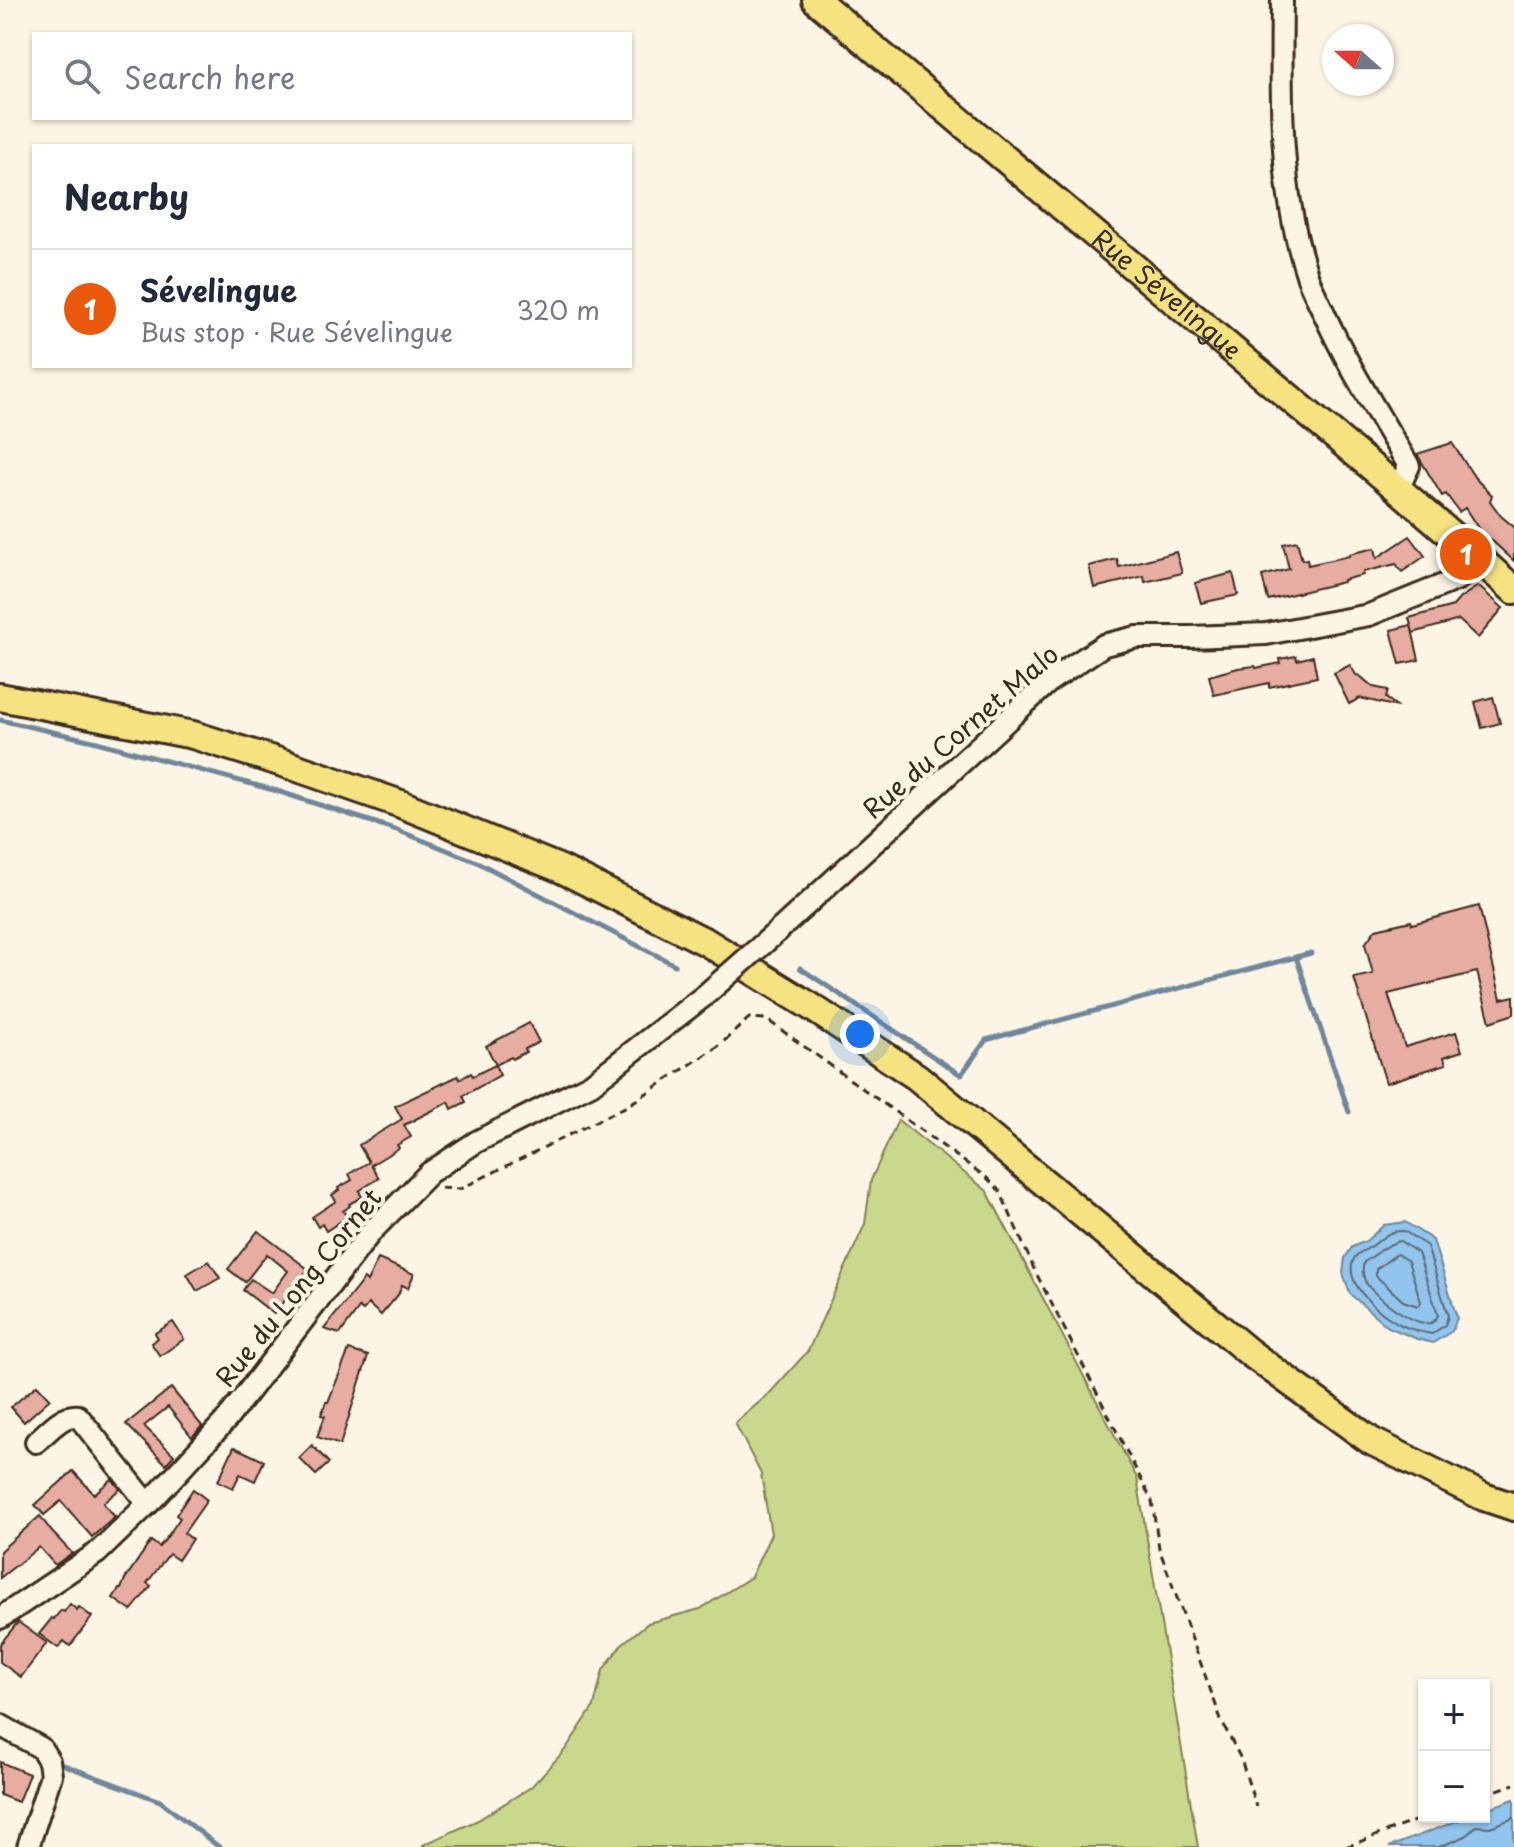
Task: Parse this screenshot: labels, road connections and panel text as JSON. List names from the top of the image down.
{
  "streets": {
    "main road": ["Rue Sévelingue"],
    "street": ["Rue du Cornet Malo", "Rue du Long Cornet"]
  },
  "crossings": [
    ["Rue Sévelingue", "Rue du Cornet Malo"],
    ["Rue du Cornet Malo", "Rue du Long Cornet"]
  ],
  "north": "left",
  "page": {
    "search": "Search here",
    "heading": "Nearby",
    "list": [
      {
        "mark": "1",
        "name": "Sévelingue",
        "note": "Bus stop · Rue Sévelingue",
        "value": "320 m"
      }
    ],
    "pins": "1",
    "map_buttons": ["+", "−"]
  }
}
